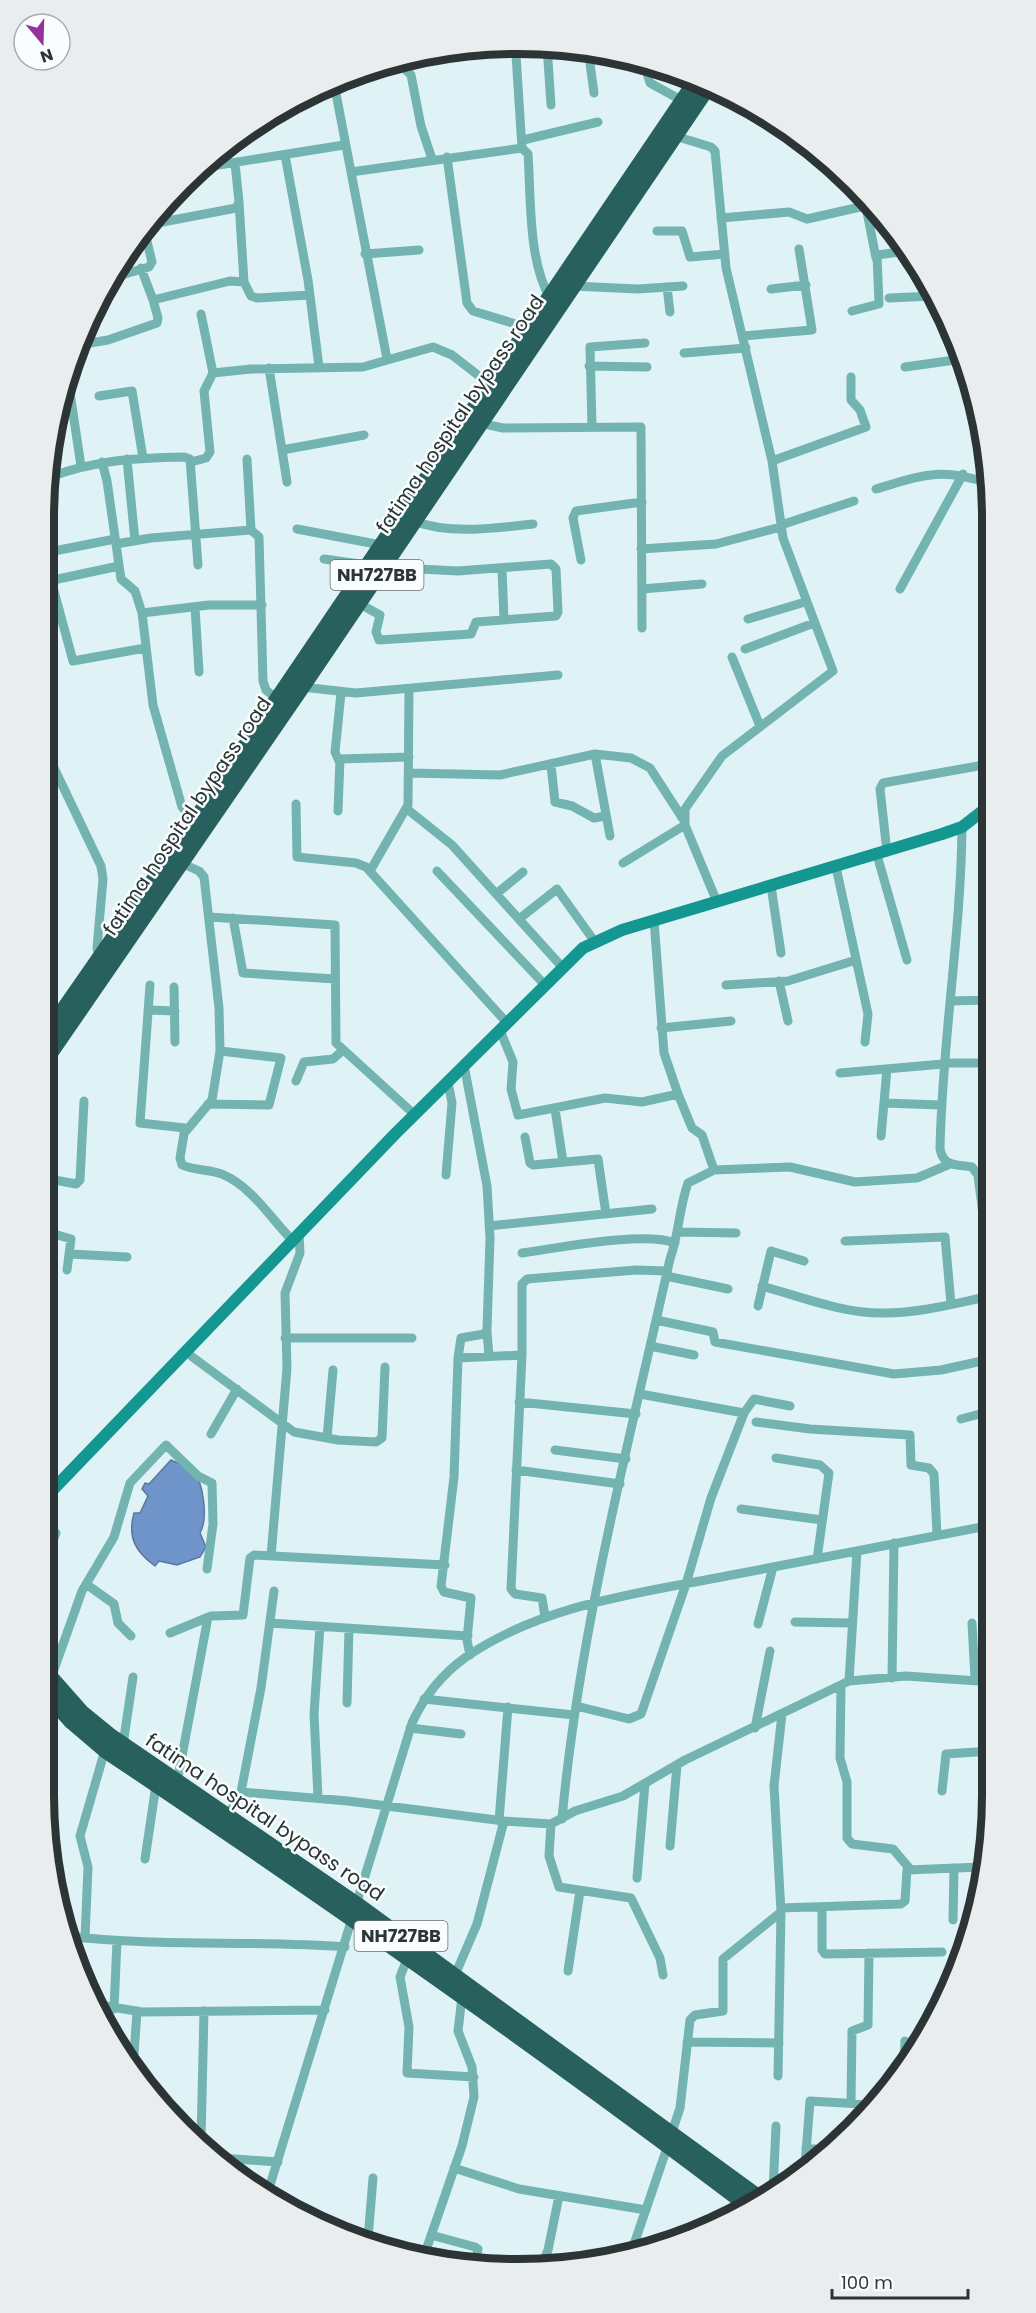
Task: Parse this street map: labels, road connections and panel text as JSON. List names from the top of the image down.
{
  "streets": {
    "highway": ["fatima hospital bypass road", "NH727BB"]
  },
  "scale_bar": "100 m",
  "north": "bottom"
}
